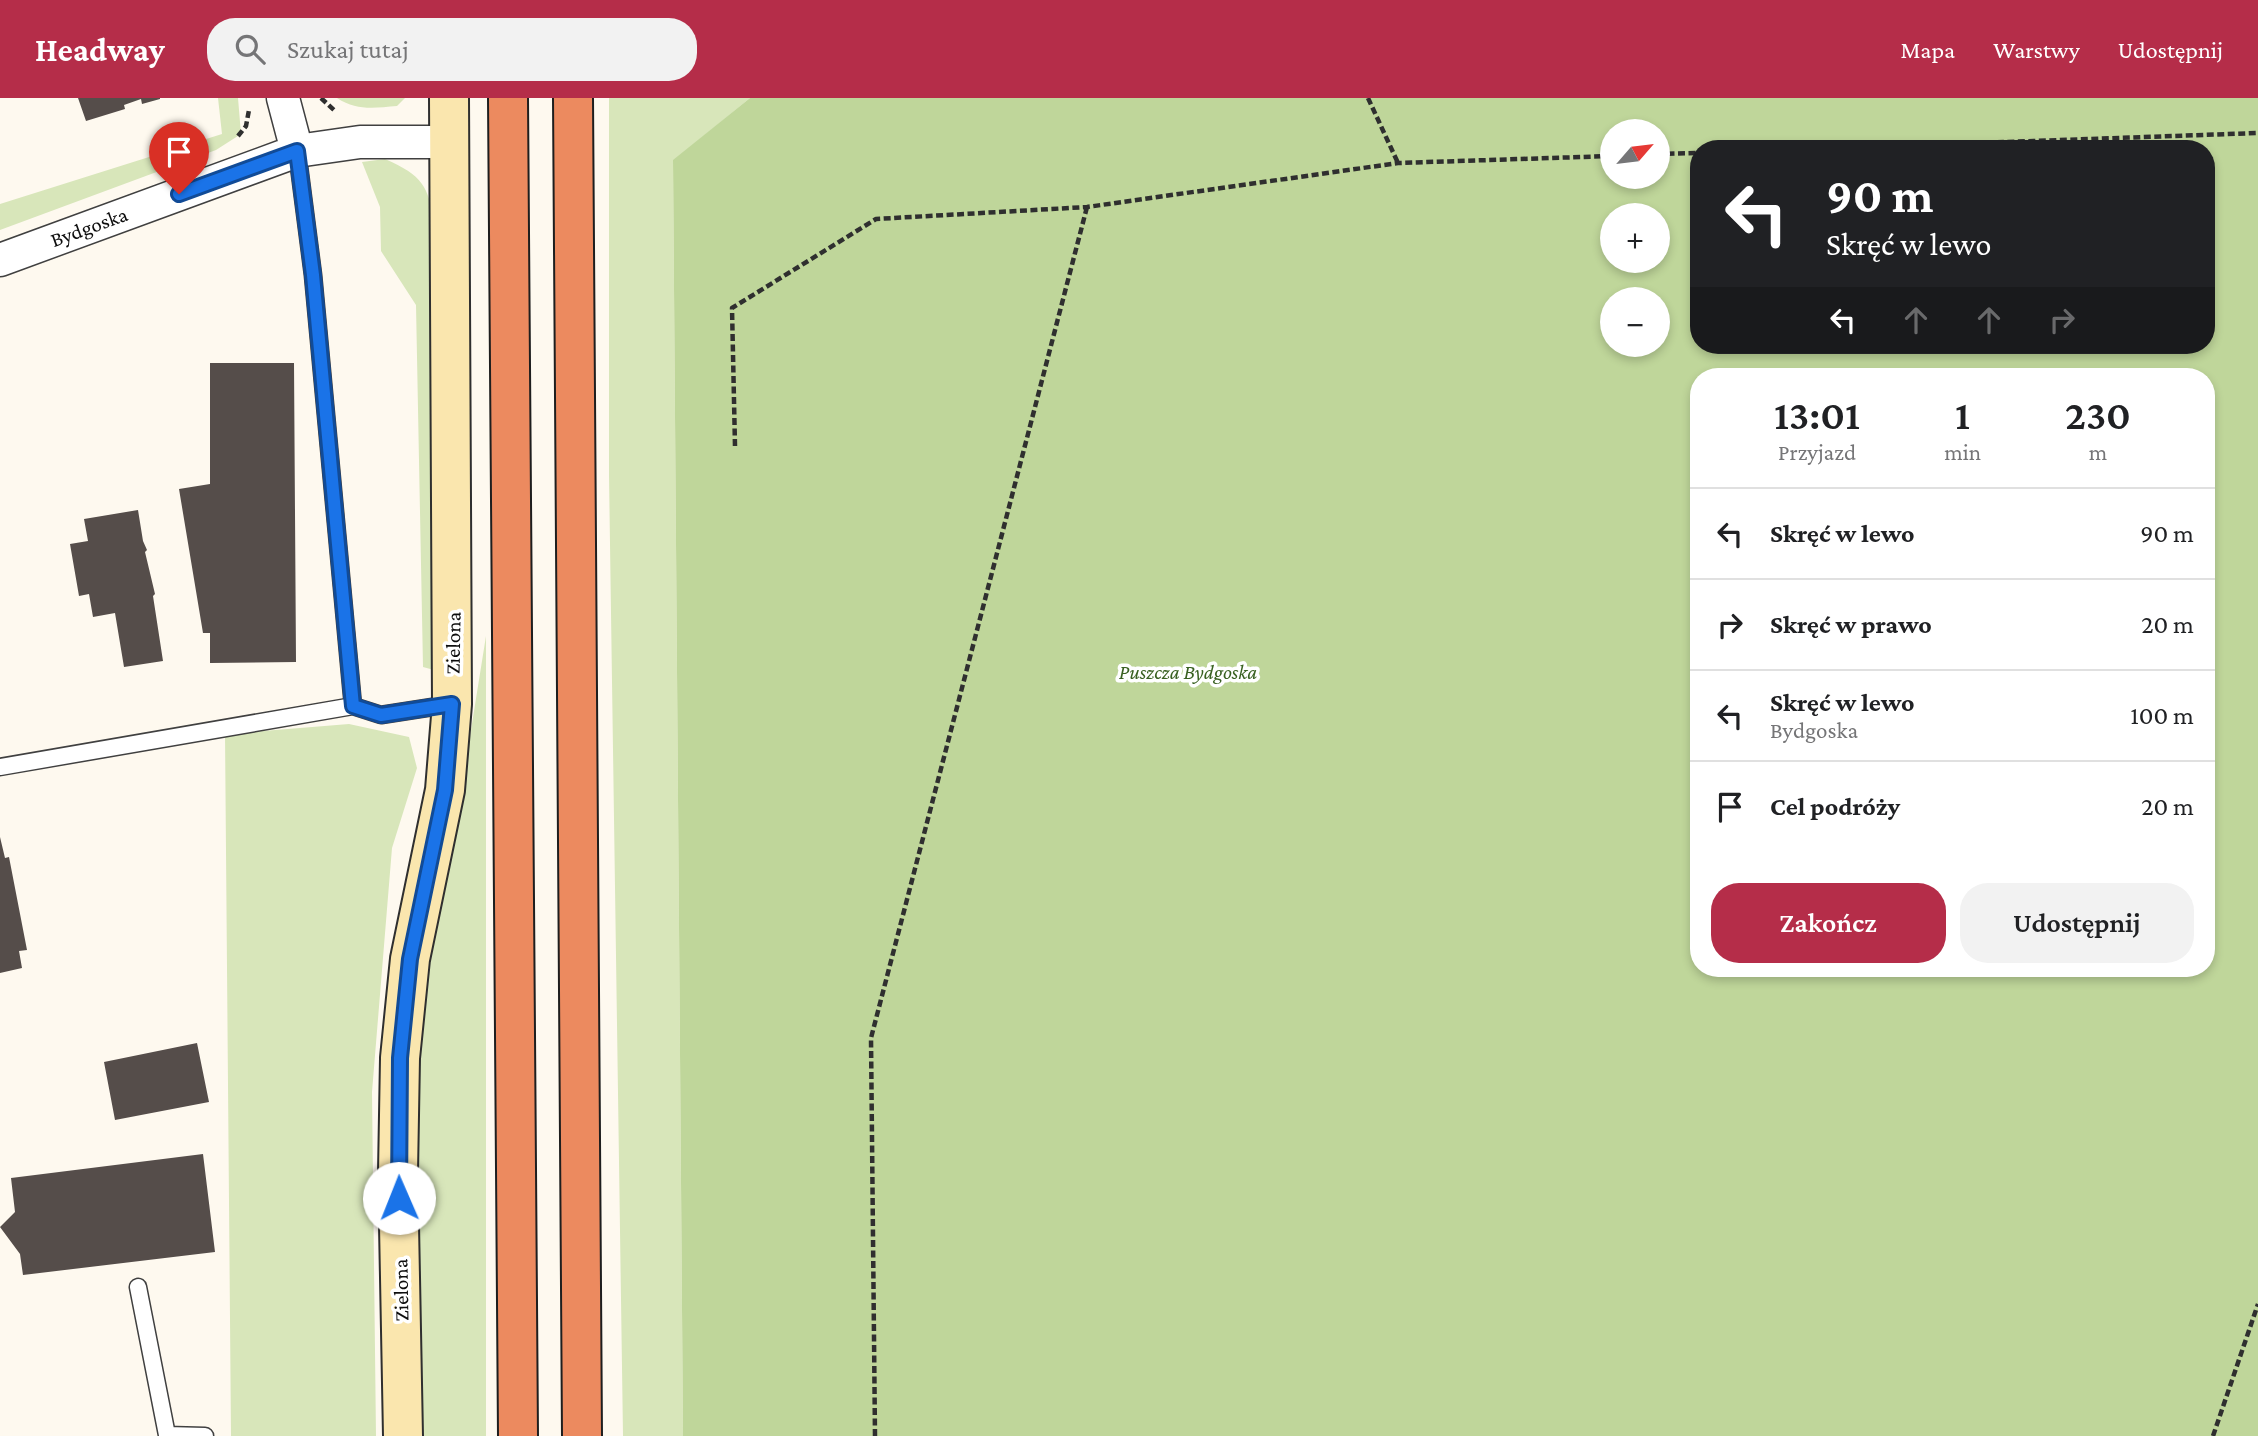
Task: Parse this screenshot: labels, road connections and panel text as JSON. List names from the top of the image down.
{
  "streets": {
    "street": ["Bydgoska", "Zielona"]
  },
  "crossings": [
    ["Bydgoska", "Zielona"]
  ],
  "parks": ["Puszcza Bydgoska"],
  "north": "top right",
  "page": {
    "header": "Headway",
    "search": "Szukaj tutaj",
    "nav": ["Mapa", "Warstwy", "Udostępnij"],
    "map_buttons": ["+", "−"],
    "turn": ["90 m", "Skręć w lewo"],
    "eta": [
      "13:01",
      "Przyjazd",
      "1",
      "min",
      "230",
      "m"
    ],
    "list": [
      {
        "name": "Skręć w lewo",
        "value": "90 m"
      },
      {
        "name": "Skręć w prawo",
        "value": "20 m"
      },
      {
        "name": "Skręć w lewo",
        "note": "Bydgoska",
        "value": "100 m"
      },
      {
        "name": "Cel podróży",
        "value": "20 m"
      }
    ],
    "buttons": ["Zakończ", "Udostępnij"]
  }
}
